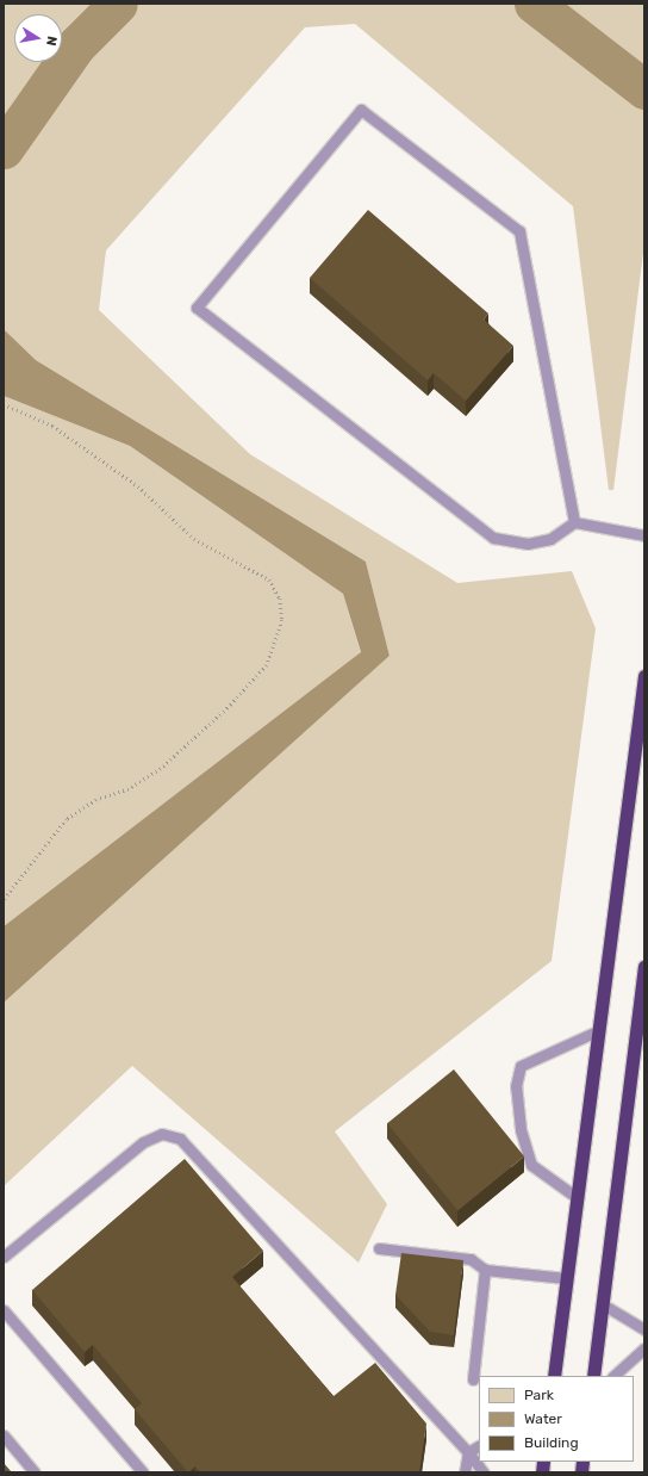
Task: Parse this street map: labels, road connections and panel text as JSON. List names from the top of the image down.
{
  "legend": ["Park", "Water", "Building"],
  "north": "right"
}
